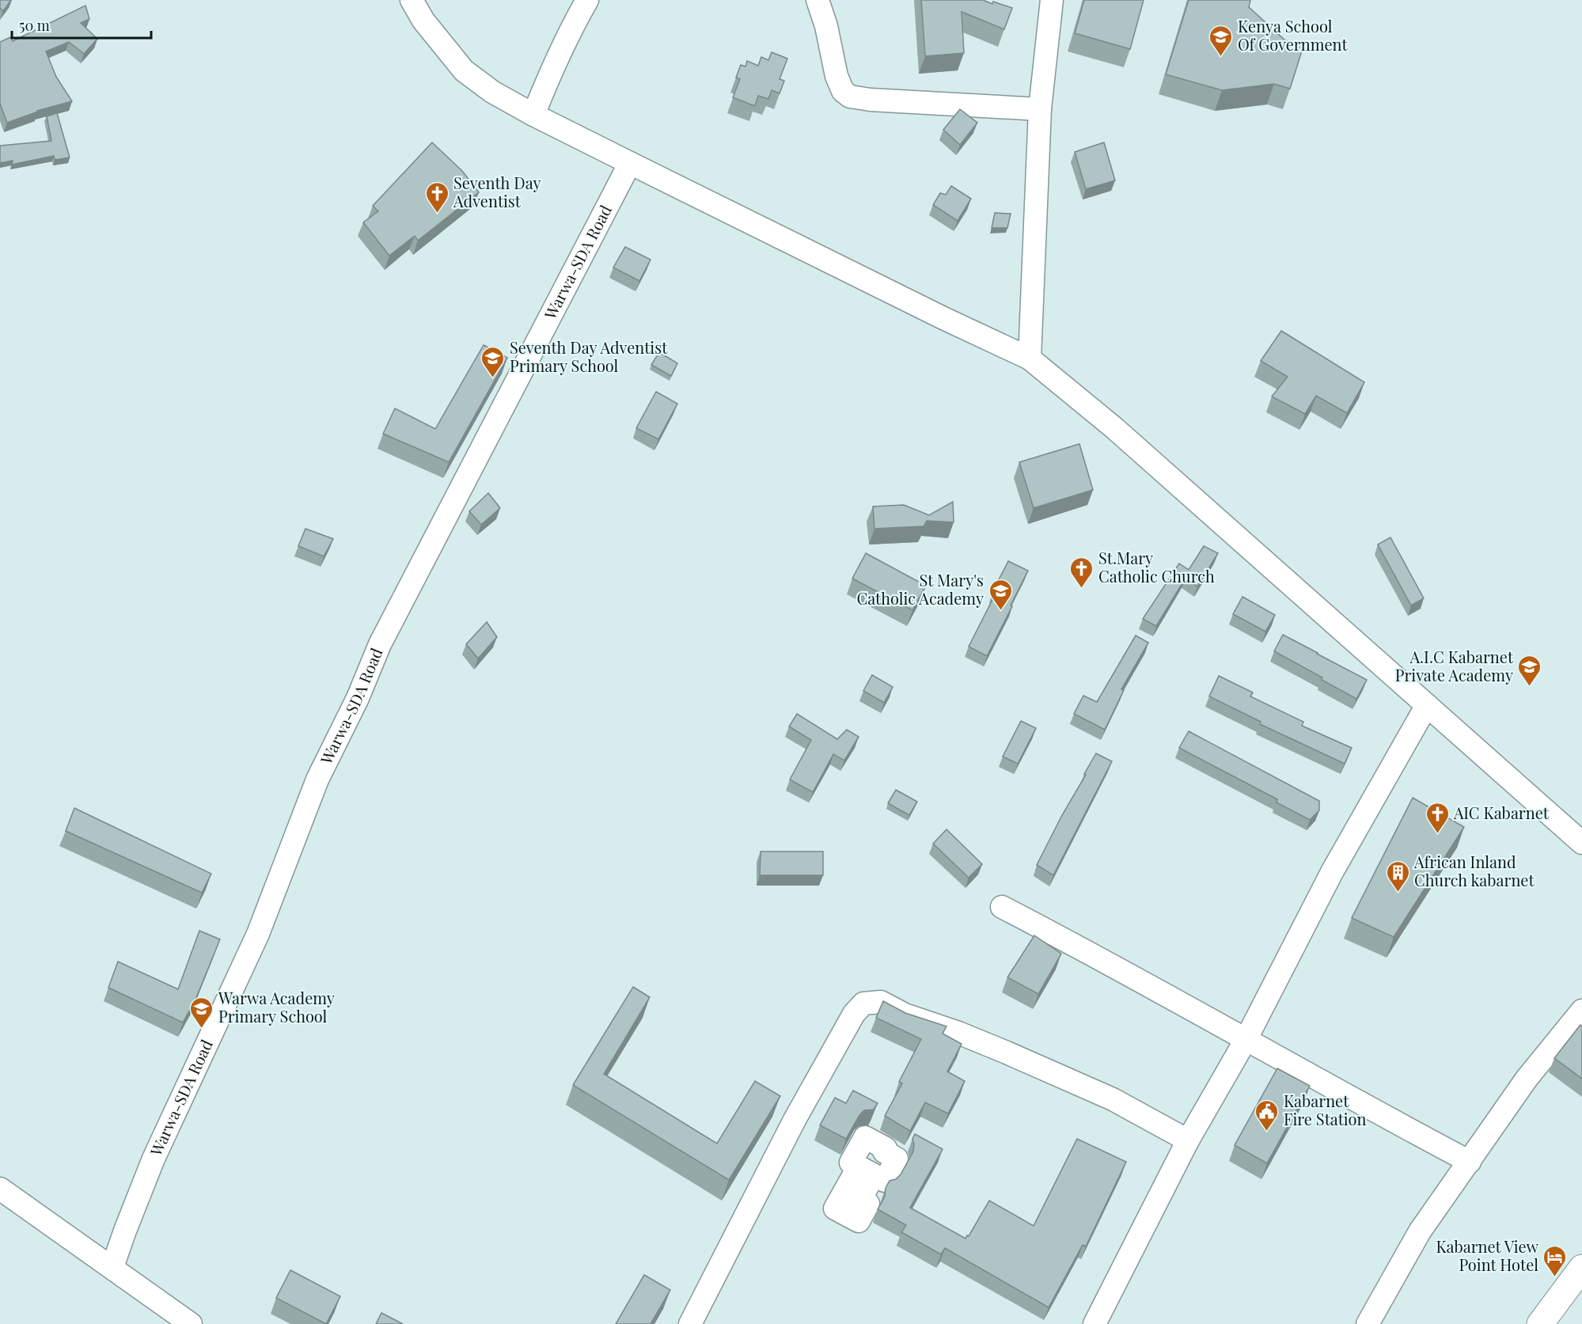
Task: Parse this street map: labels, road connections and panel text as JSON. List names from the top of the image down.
{
  "streets": {
    "street": ["Warwa-SDA Road"]
  },
  "places": {
    "school or university": [
      "Kenya School Of Government",
      "Seventh Day Adventist Primary School",
      "St Mary's Catholic Academy",
      "A.I.C Kabarnet Private Academy",
      "Warwa Academy Primary School"
    ],
    "church": ["Seventh Day Adventist", "St.Mary Catholic Church", "AIC Kabarnet"],
    "building": ["African Inland Church kabarnet"],
    "public building": ["Kabarnet Fire Station"],
    "hotel": ["Kabarnet View Point Hotel"]
  },
  "scale_bar": "50 m"
}
